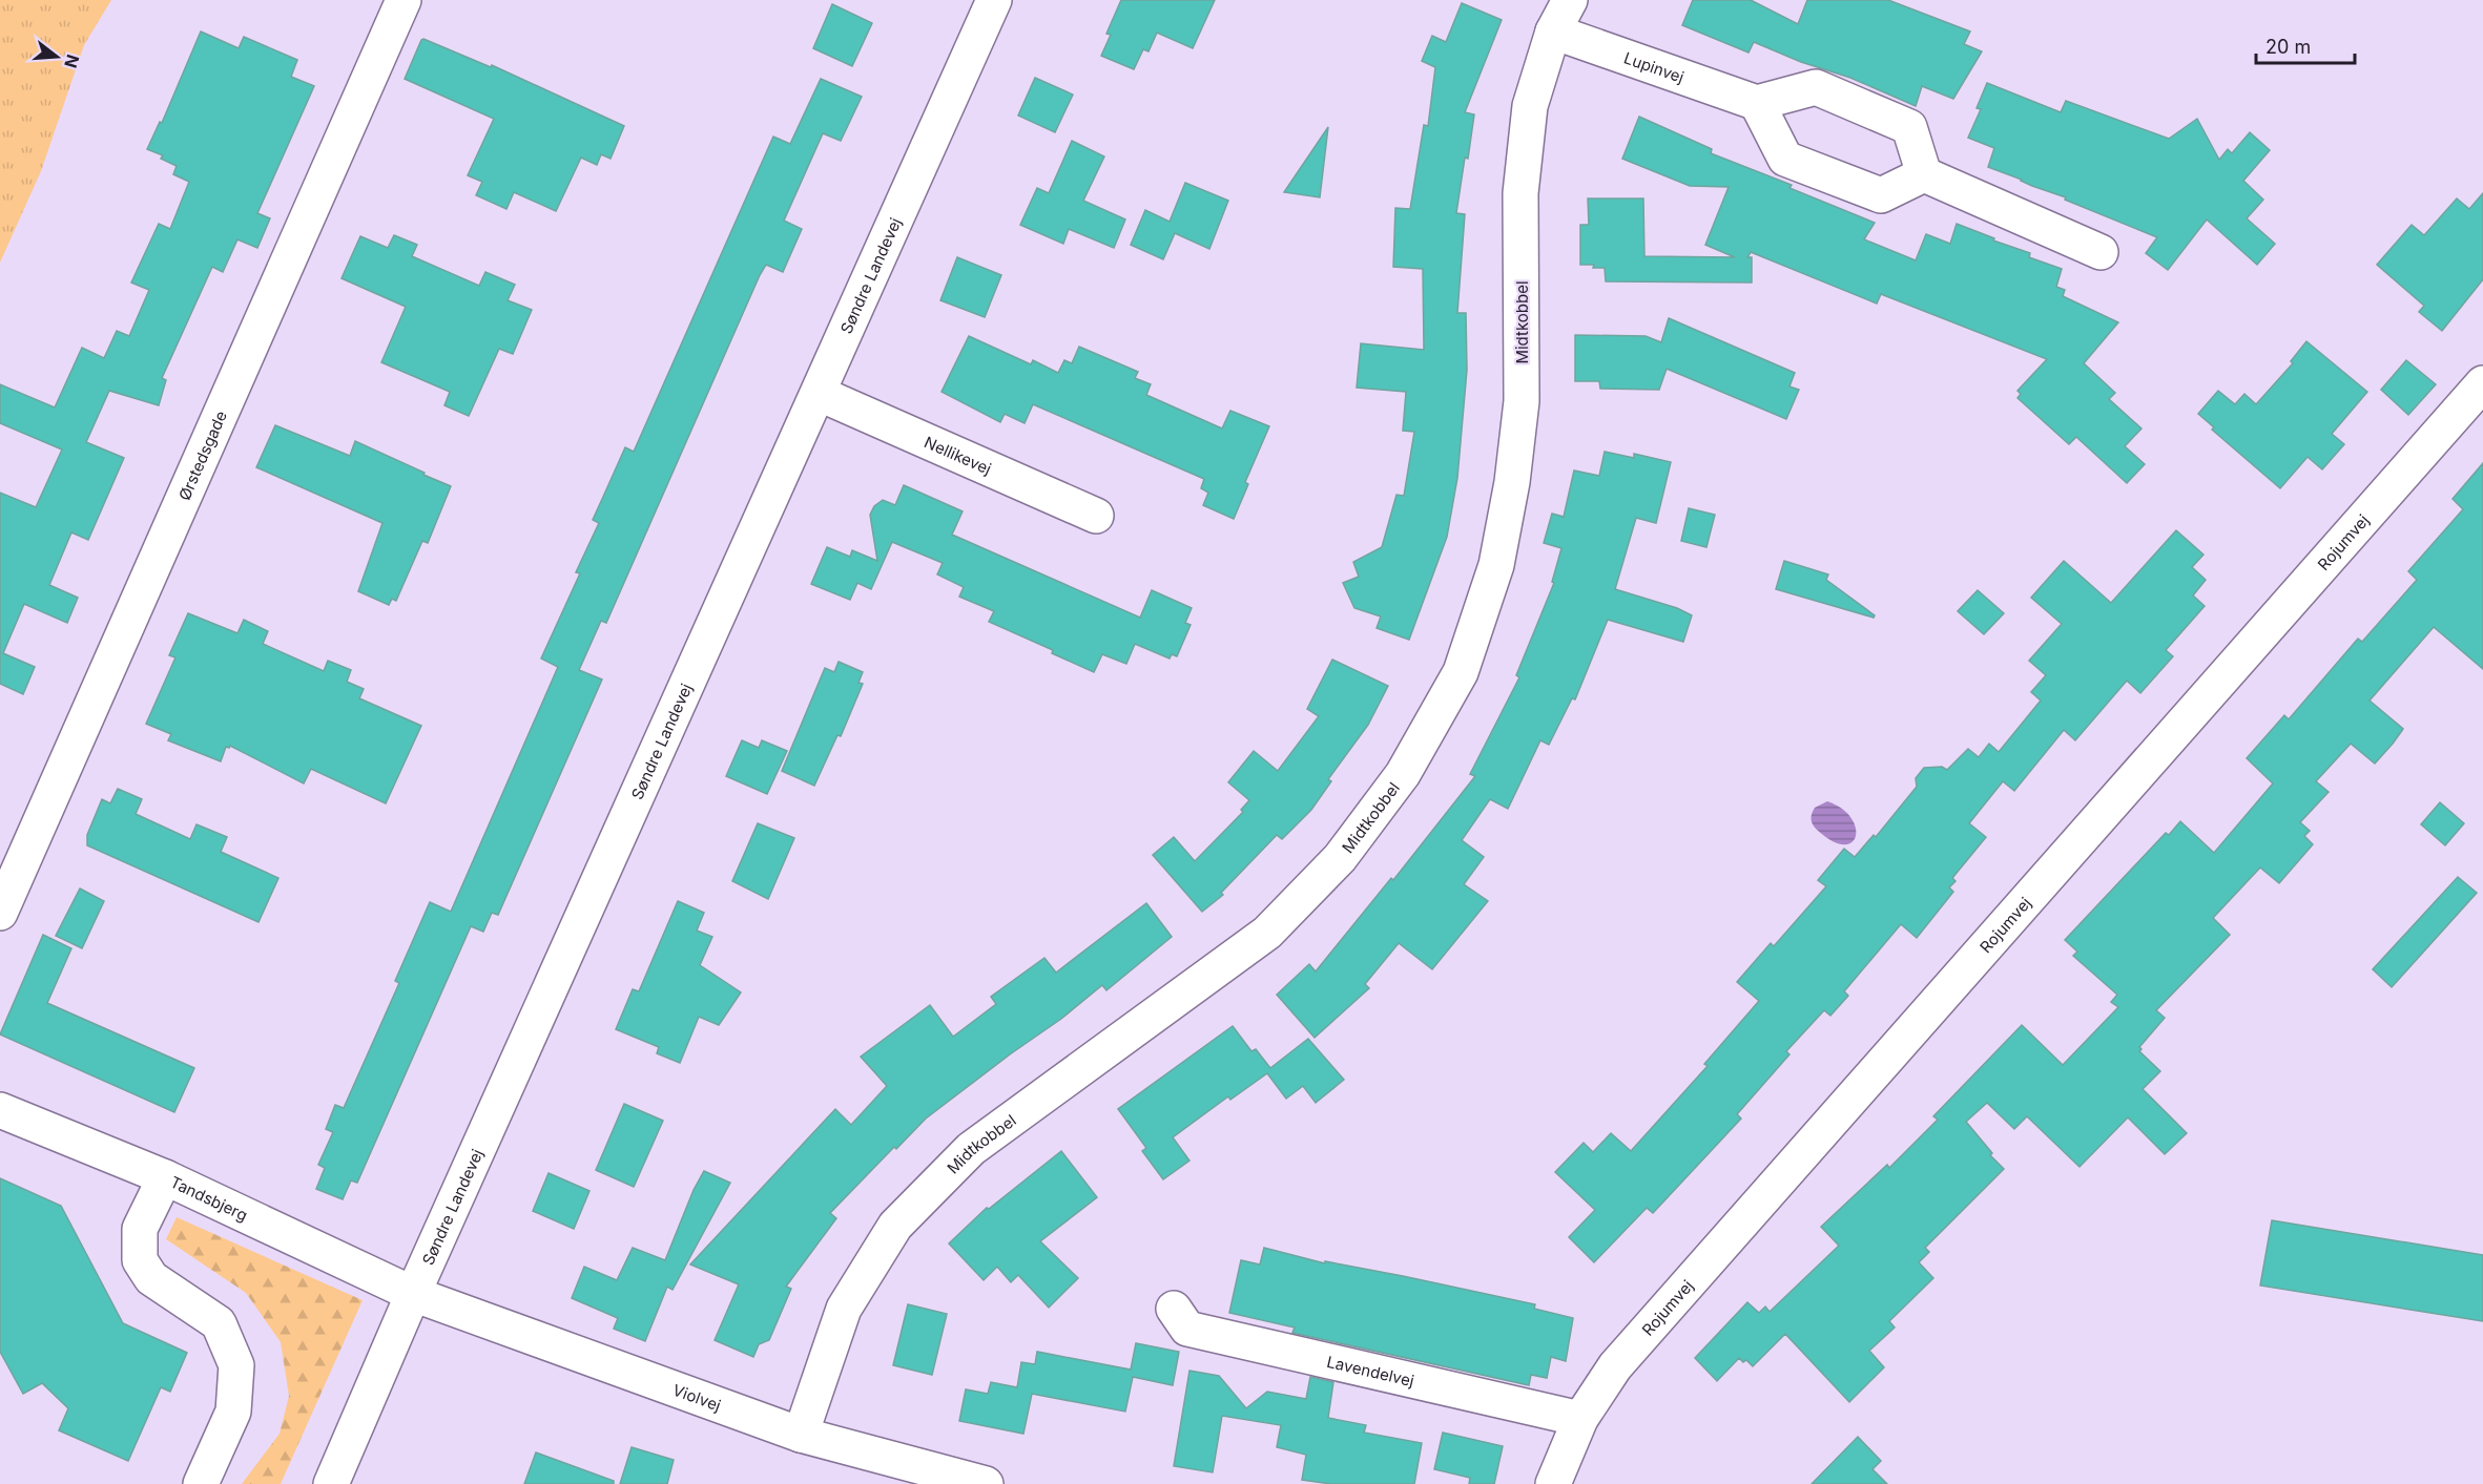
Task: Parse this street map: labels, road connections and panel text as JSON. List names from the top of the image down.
{
  "streets": {
    "street": [
      "Lupinvej",
      "Søndre Landevej",
      "Midtkobbel",
      "Nellikevej",
      "Ørstedsgade",
      "Rojumvej",
      "Tandsbjerg",
      "Lavendelvej",
      "Violvej"
    ]
  },
  "crossings": [
    ["Lupinvej", "Midtkobbel"],
    ["Søndre Landevej", "Nellikevej"],
    ["Søndre Landevej", "Tandsbjerg"],
    ["Søndre Landevej", "Violvej"],
    ["Midtkobbel", "Violvej"],
    ["Rojumvej", "Lavendelvej"],
    ["Tandsbjerg", "Violvej"]
  ],
  "scale_bar": "20 m",
  "north": "right"
}
